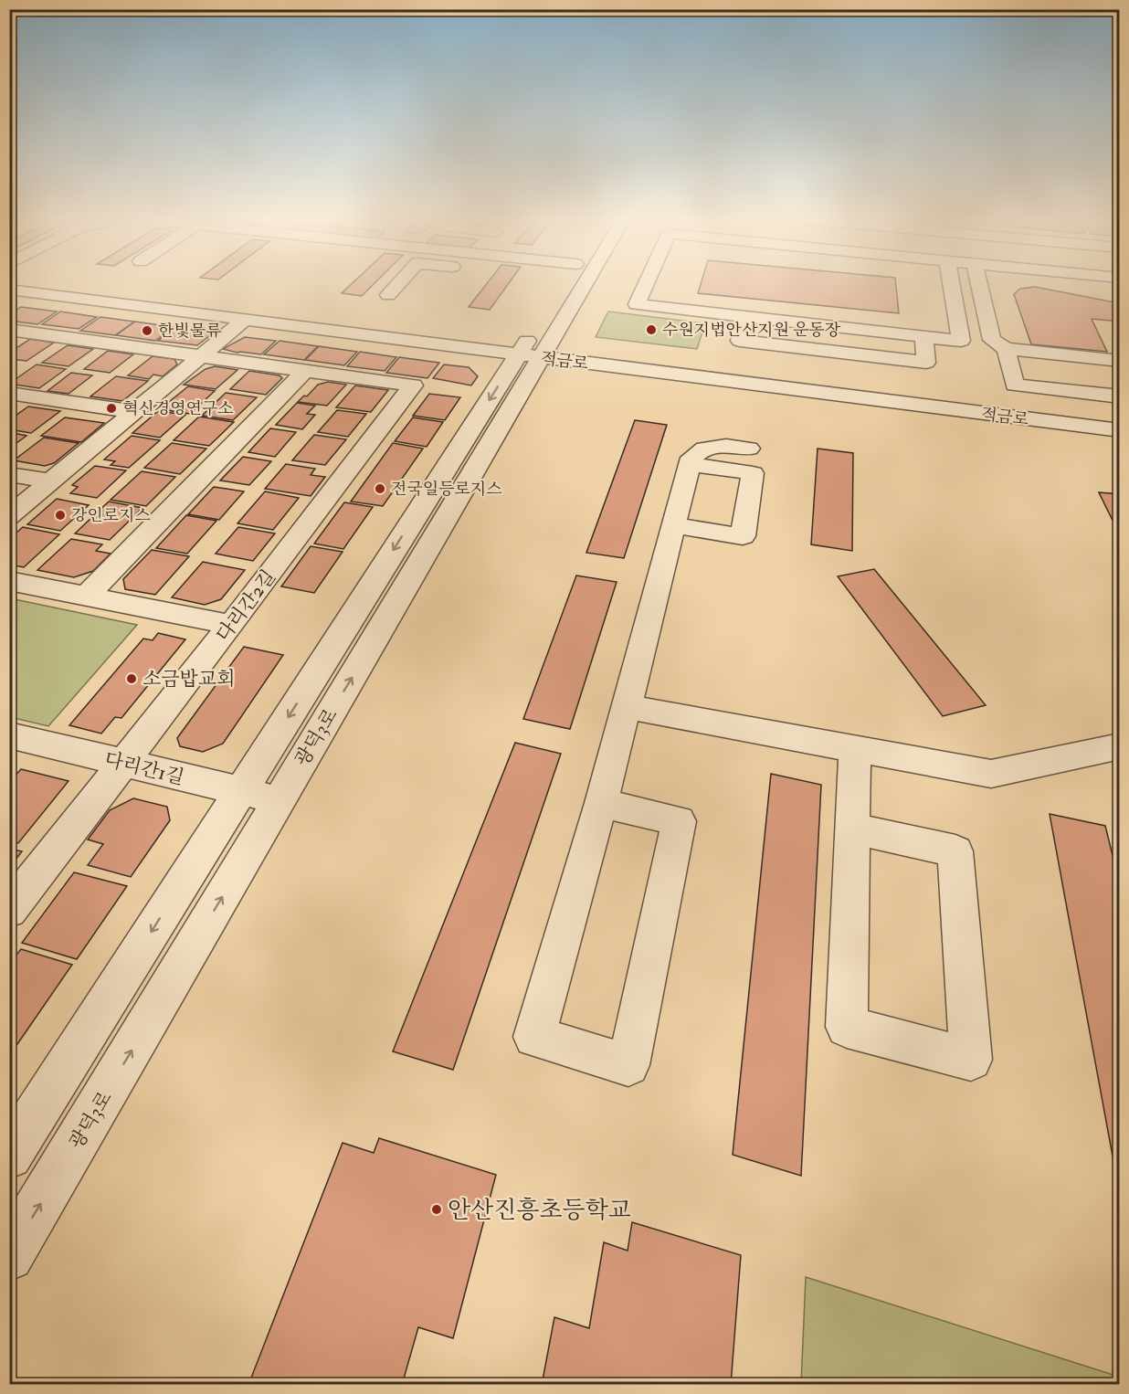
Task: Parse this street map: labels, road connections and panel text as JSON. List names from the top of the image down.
{
  "streets": {
    "street": [
      "적금로",
      "다리간2길",
      "광덕3로",
      "다리간1길"
    ]
  },
  "crossings": [
    ["적금로", "광덕3로"],
    ["다리간2길", "다리간1길"],
    ["광덕3로", "다리간1길"]
  ],
  "places": [
    "수원지법안산지원 운동장",
    "한빛물류",
    "혁신경영연구소",
    "전국일등로지스",
    "강인로지스",
    "소금밥교회",
    "안산진흥초등학교"
  ]
}
